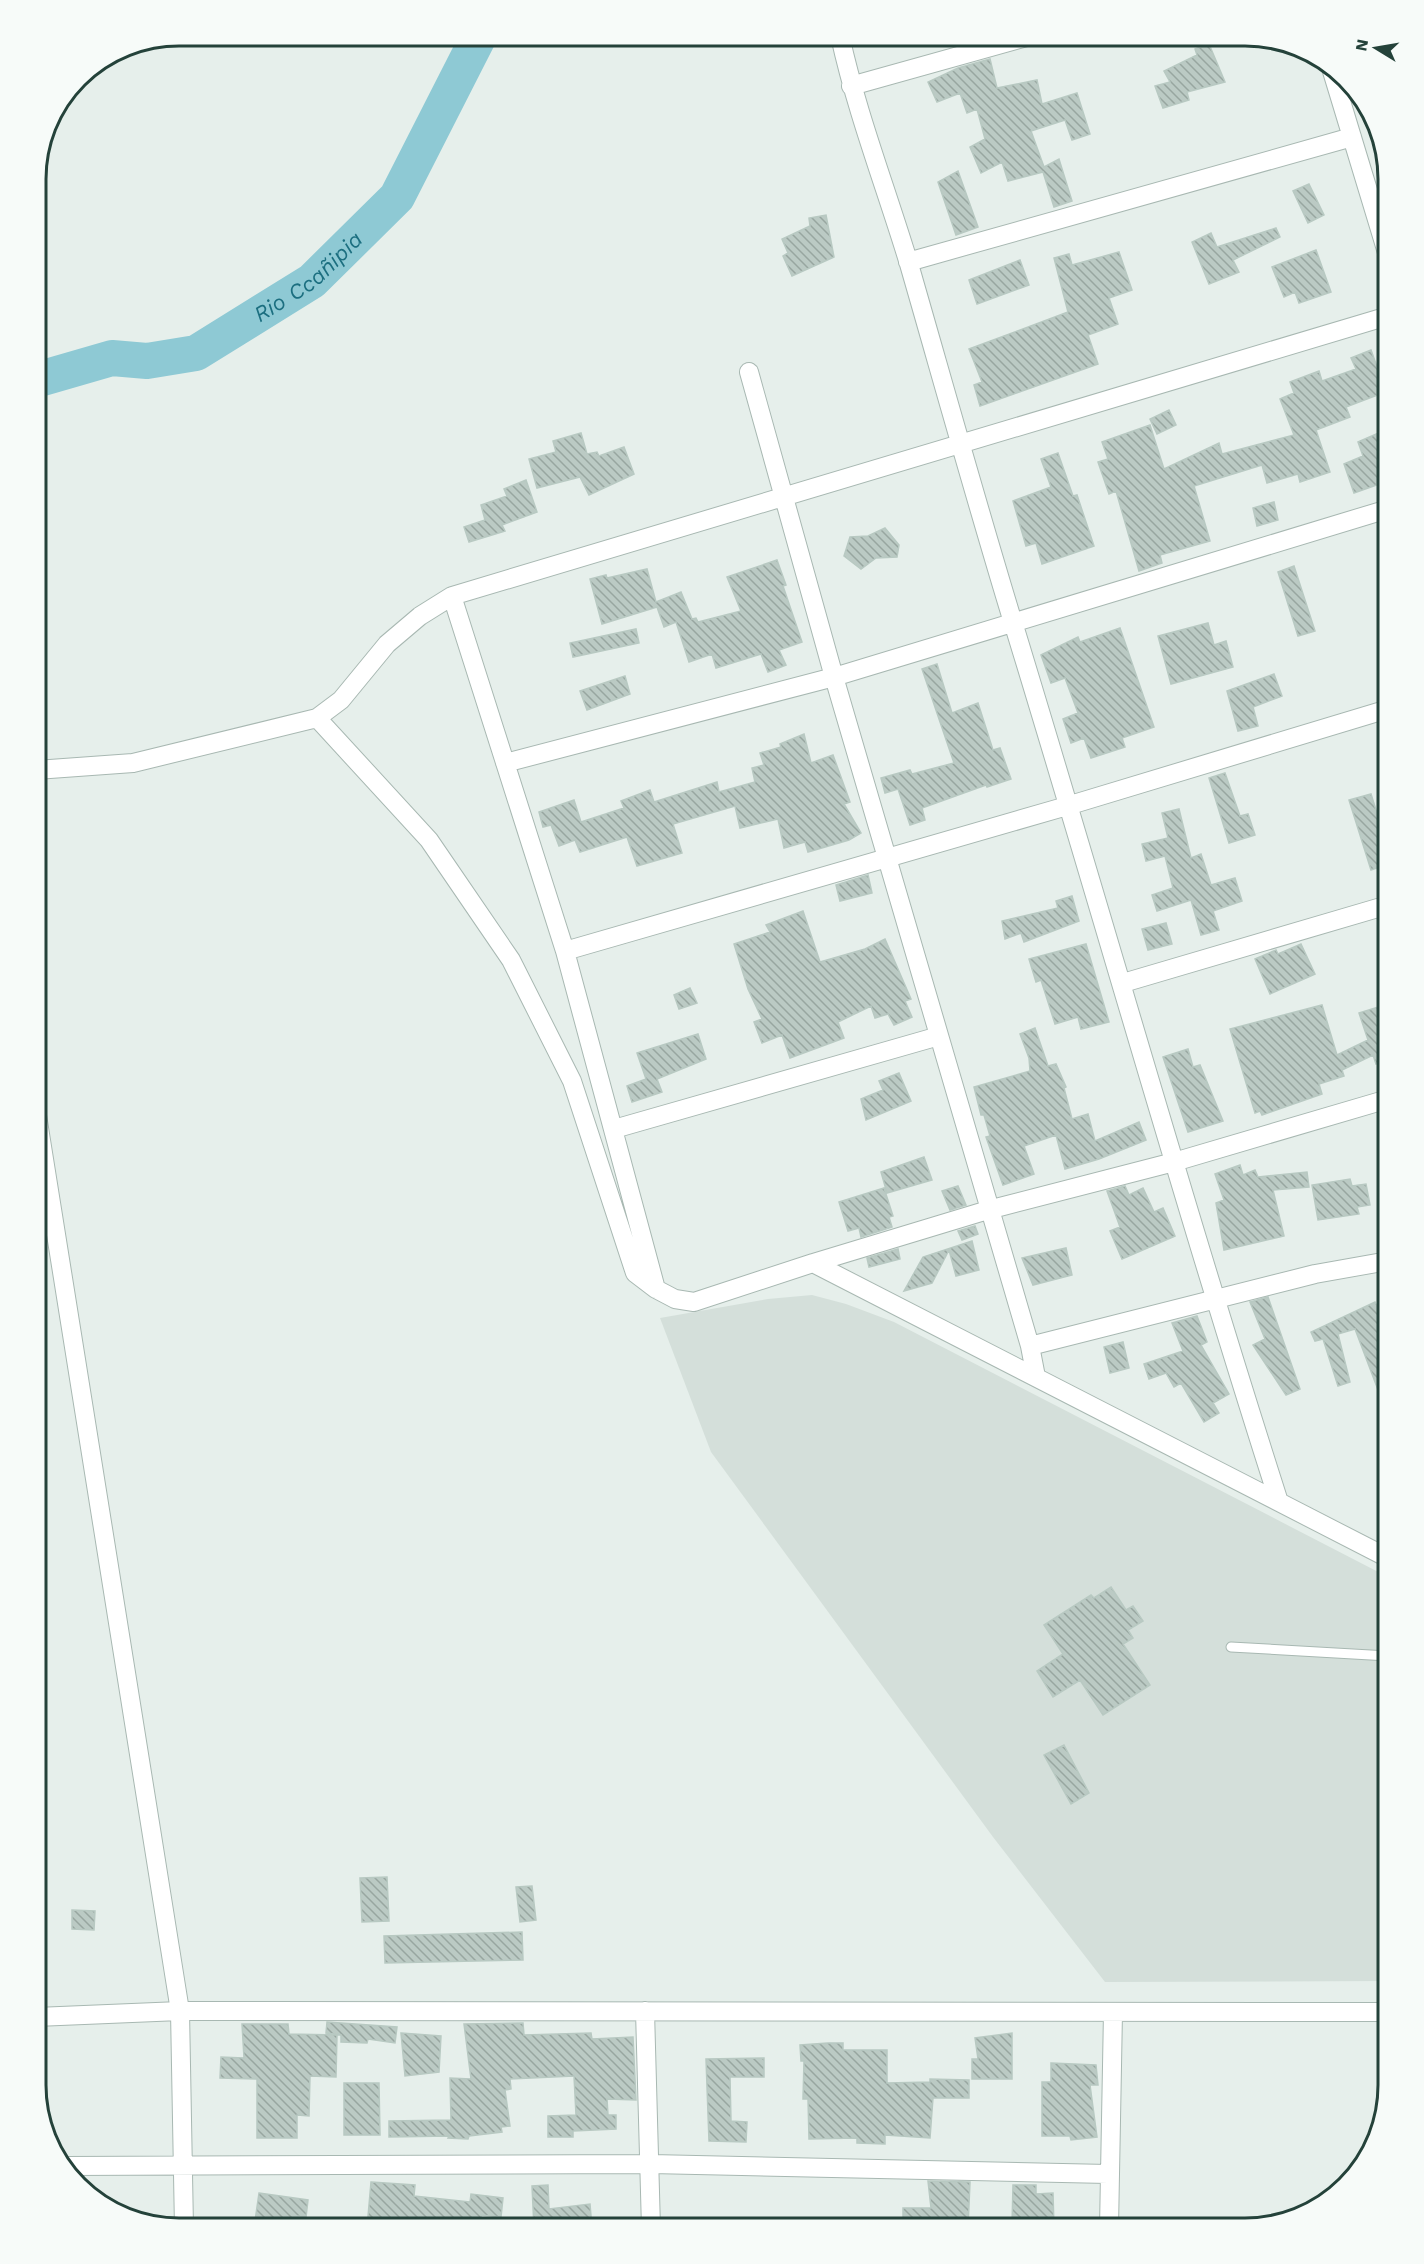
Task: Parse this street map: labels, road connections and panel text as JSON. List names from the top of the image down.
{
  "water": ["Rio Ccañipia"],
  "north": "left"
}
